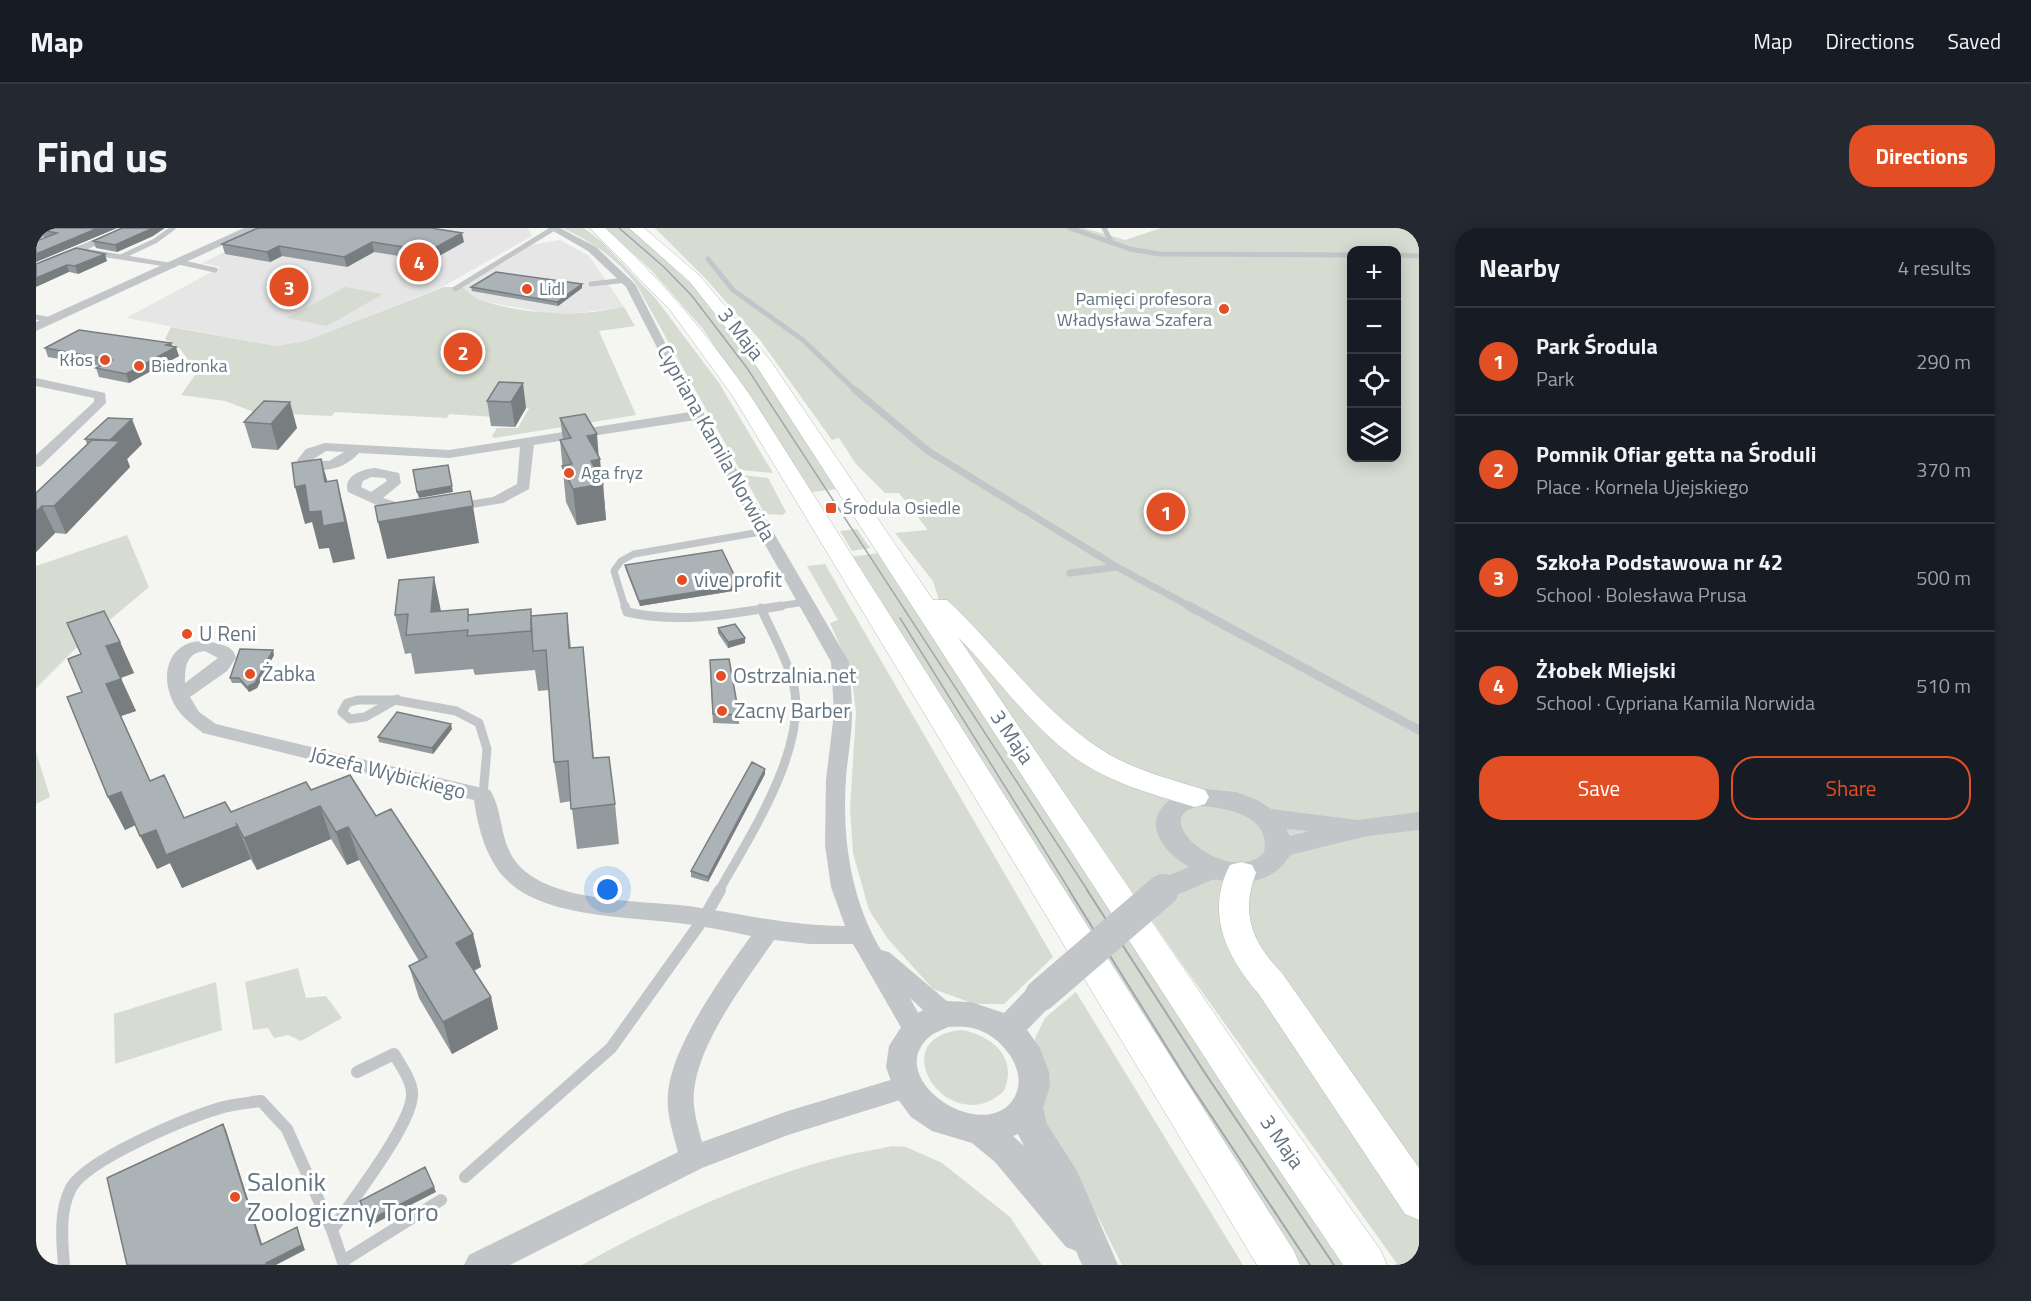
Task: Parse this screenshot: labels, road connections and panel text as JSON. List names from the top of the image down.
{
  "streets": {
    "main road": ["3 Maja"],
    "street": ["Cypriana Kamila Norwida", "Józefa Wybickiego"]
  },
  "places": {
    "other": [
      "Lidl",
      "Pamięci profesora Władysława Szafera",
      "Kłos",
      "Biedronka",
      "Aga fryz",
      "vive profit",
      "U Reni",
      "Żabka",
      "Ostrzalnia.net",
      "Zacny Barber",
      "Salonik Zoologiczny Torro"
    ],
    "transit": ["Środula Osiedle"]
  },
  "page": {
    "header": "Map",
    "nav": ["Map", "Directions", "Saved"],
    "title": "Find us",
    "buttons": [
      "Directions",
      ["Save", "Share"]
    ],
    "heading": ["Nearby", "4 results"],
    "pins": [
      "4",
      "3",
      "2",
      "1"
    ],
    "map_buttons": ["+", "−"],
    "list": [
      {
        "mark": "1",
        "name": "Park Środula",
        "note": "Park",
        "value": "290 m"
      },
      {
        "mark": "2",
        "name": "Pomnik Ofiar getta na Środuli",
        "note": "Place · Kornela Ujejskiego",
        "value": "370 m"
      },
      {
        "mark": "3",
        "name": "Szkoła Podstawowa nr 42",
        "note": "School · Bolesława Prusa",
        "value": "500 m"
      },
      {
        "mark": "4",
        "name": "Żłobek Miejski",
        "note": "School · Cypriana Kamila Norwida",
        "value": "510 m"
      }
    ]
  }
}
